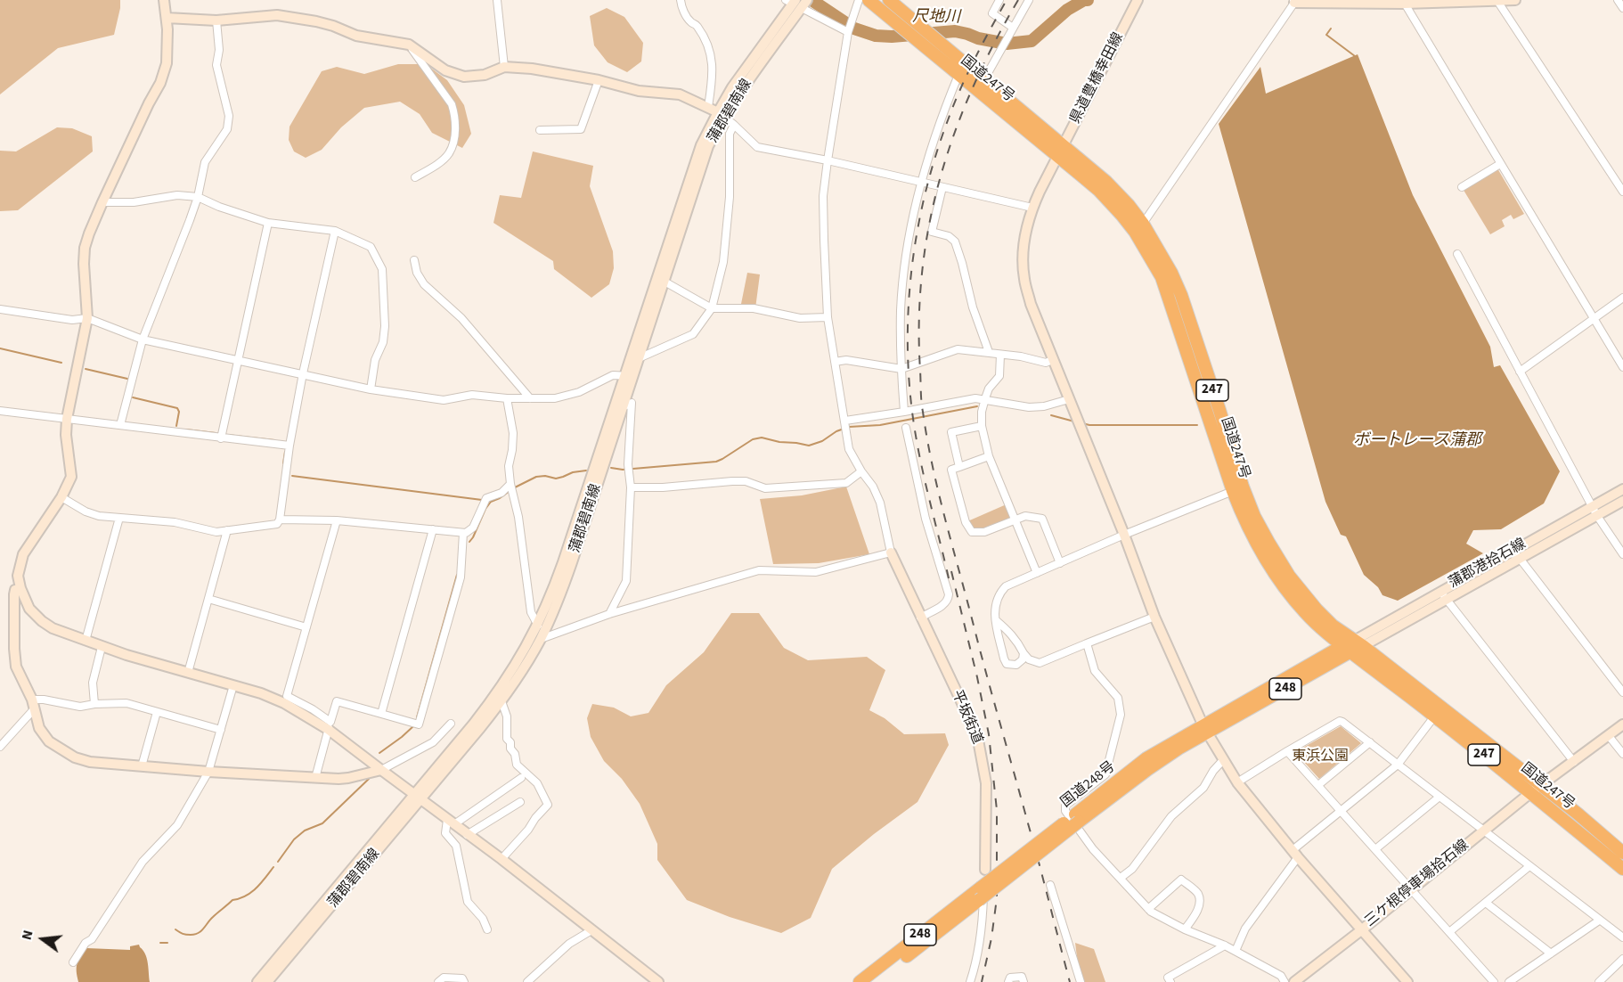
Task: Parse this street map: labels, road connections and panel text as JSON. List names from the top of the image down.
{
  "streets": {
    "highway": [
      "国道247号",
      "247",
      "248",
      "国道248号"
    ],
    "street": [
      "県道豊橋幸田線",
      "蒲郡碧南線",
      "蒲郡港拾石線",
      "平坂街道",
      "三ケ根停車場拾石線"
    ]
  },
  "crossings": [
    ["県道豊橋幸田線", "国道247号"],
    ["県道豊橋幸田線", "国道248号"],
    ["県道豊橋幸田線", "三ケ根停車場拾石線"],
    ["国道247号", "蒲郡港拾石線"],
    ["国道247号", "国道248号"],
    ["国道247号", "三ケ根停車場拾石線"],
    ["蒲郡港拾石線", "国道248号"]
  ],
  "water": ["尺地川", "ボートレース蒲郡"],
  "parks": ["東浜公園"],
  "north": "left"
}
